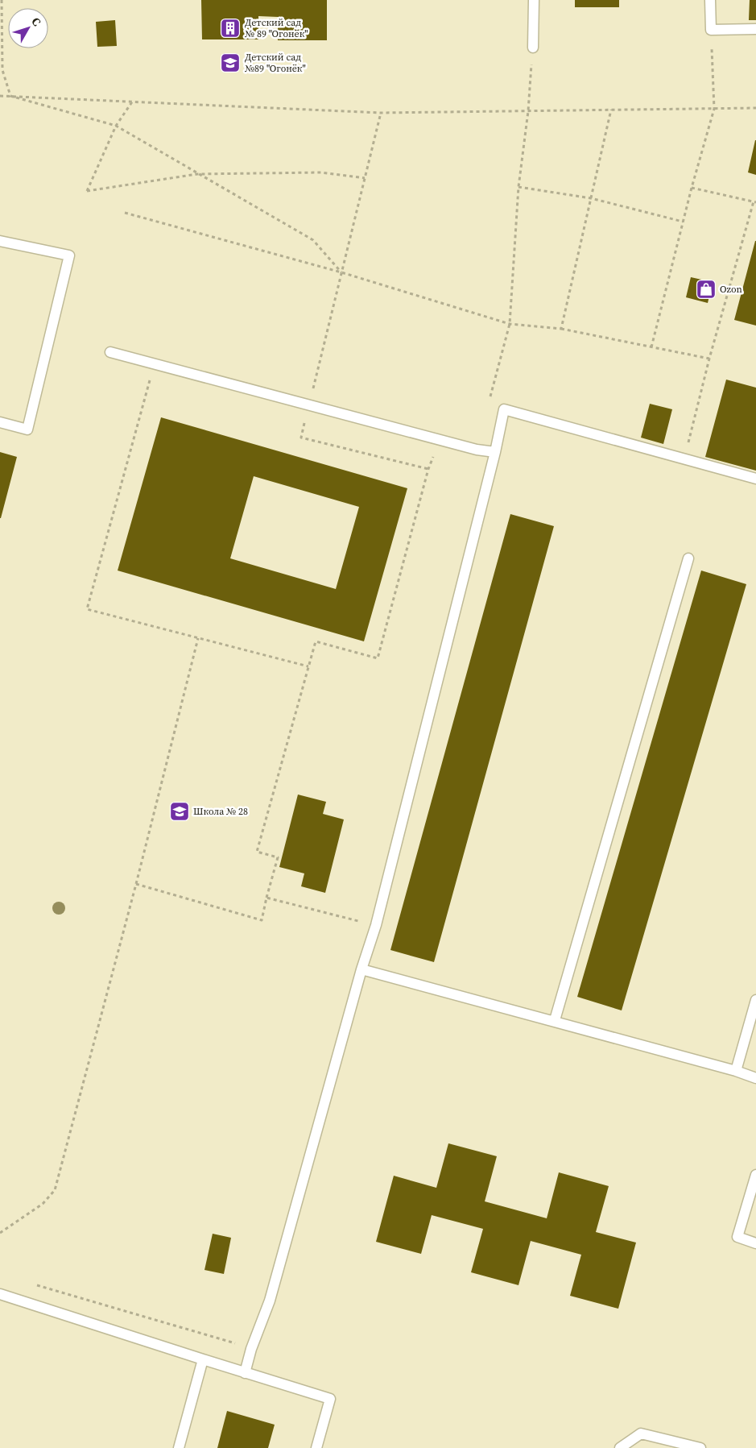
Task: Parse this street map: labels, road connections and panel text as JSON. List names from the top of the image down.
{
  "places": {
    "building": ["Детский сад № 89 \"Огонёк\""],
    "school or university": ["Детский сад №89 \"Огонёк\"", "Школа № 28"],
    "shop": ["Ozon"]
  },
  "north": "top right"
}
